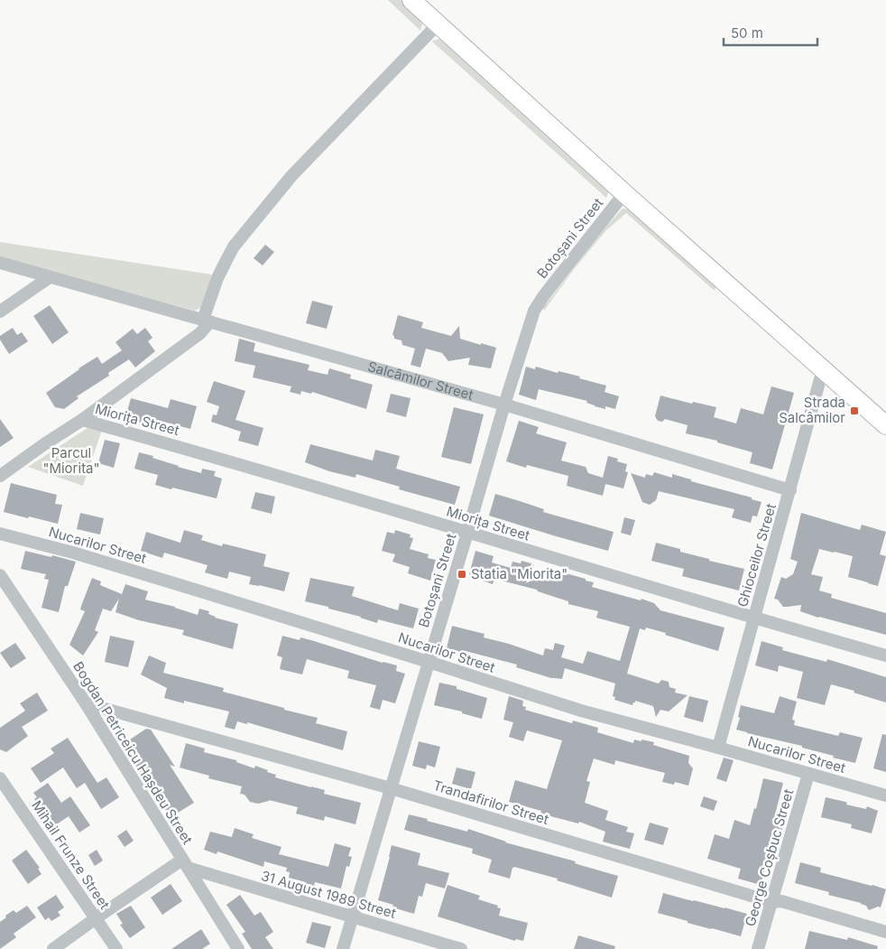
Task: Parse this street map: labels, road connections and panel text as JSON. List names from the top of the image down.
{
  "streets": {
    "street": [
      "Botoșani Street",
      "Salcâmilor Street",
      "Miorița Street",
      "Nucarilor Street",
      "Ghioceilor Street",
      "Bogdan Petriceicu Hașdeu Street",
      "Trandafirilor Street",
      "Mihail Frunze Street",
      "George Coșbuc Street",
      "31 August 1989 Street"
    ]
  },
  "crossings": [
    ["Botoșani Street", "Salcâmilor Street"],
    ["Botoșani Street", "Miorița Street"],
    ["Botoșani Street", "Nucarilor Street"],
    ["Botoșani Street", "Trandafirilor Street"],
    ["Botoșani Street", "31 August 1989 Street"],
    ["Salcâmilor Street", "Ghioceilor Street"],
    ["Miorița Street", "Ghioceilor Street"],
    ["Nucarilor Street", "Ghioceilor Street"],
    ["Nucarilor Street", "George Coșbuc Street"],
    ["Bogdan Petriceicu Hașdeu Street", "Trandafirilor Street"],
    ["Bogdan Petriceicu Hașdeu Street", "31 August 1989 Street"],
    ["Trandafirilor Street", "George Coșbuc Street"]
  ],
  "parks": ["Parcul \"Miorita\""],
  "places": {
    "transit": ["Strada Salcâmilor", "Statia \"Miorita\""]
  },
  "scale_bar": "50 m"
}
